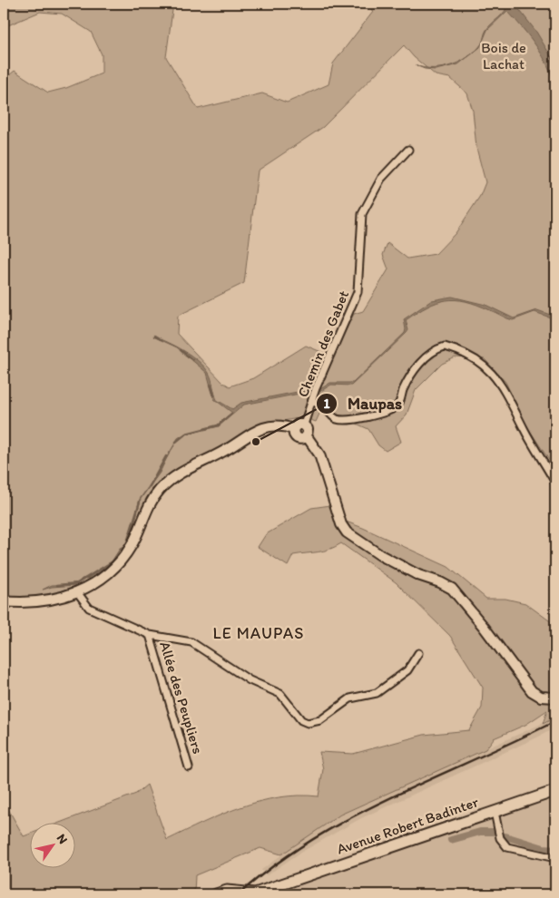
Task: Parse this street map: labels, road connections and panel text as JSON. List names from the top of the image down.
{
  "streets": {
    "main road": ["Avenue Robert Badinter"],
    "street": ["Chemin des Gabet", "Allée des Peupliers"]
  },
  "districts": ["LE MAUPAS"],
  "parks": ["Bois de Lachat"],
  "places": ["Maupas"],
  "north": "top right"
}
